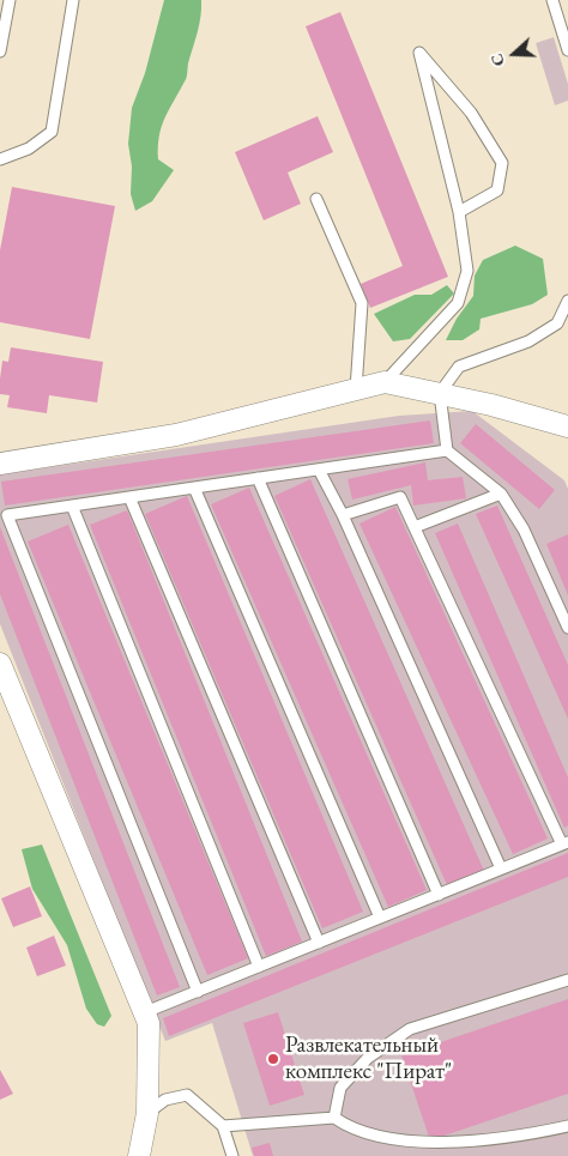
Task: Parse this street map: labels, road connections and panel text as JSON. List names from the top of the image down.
{
  "places": ["Развлекательный комплекс \"Пират\""],
  "north": "left"
}
